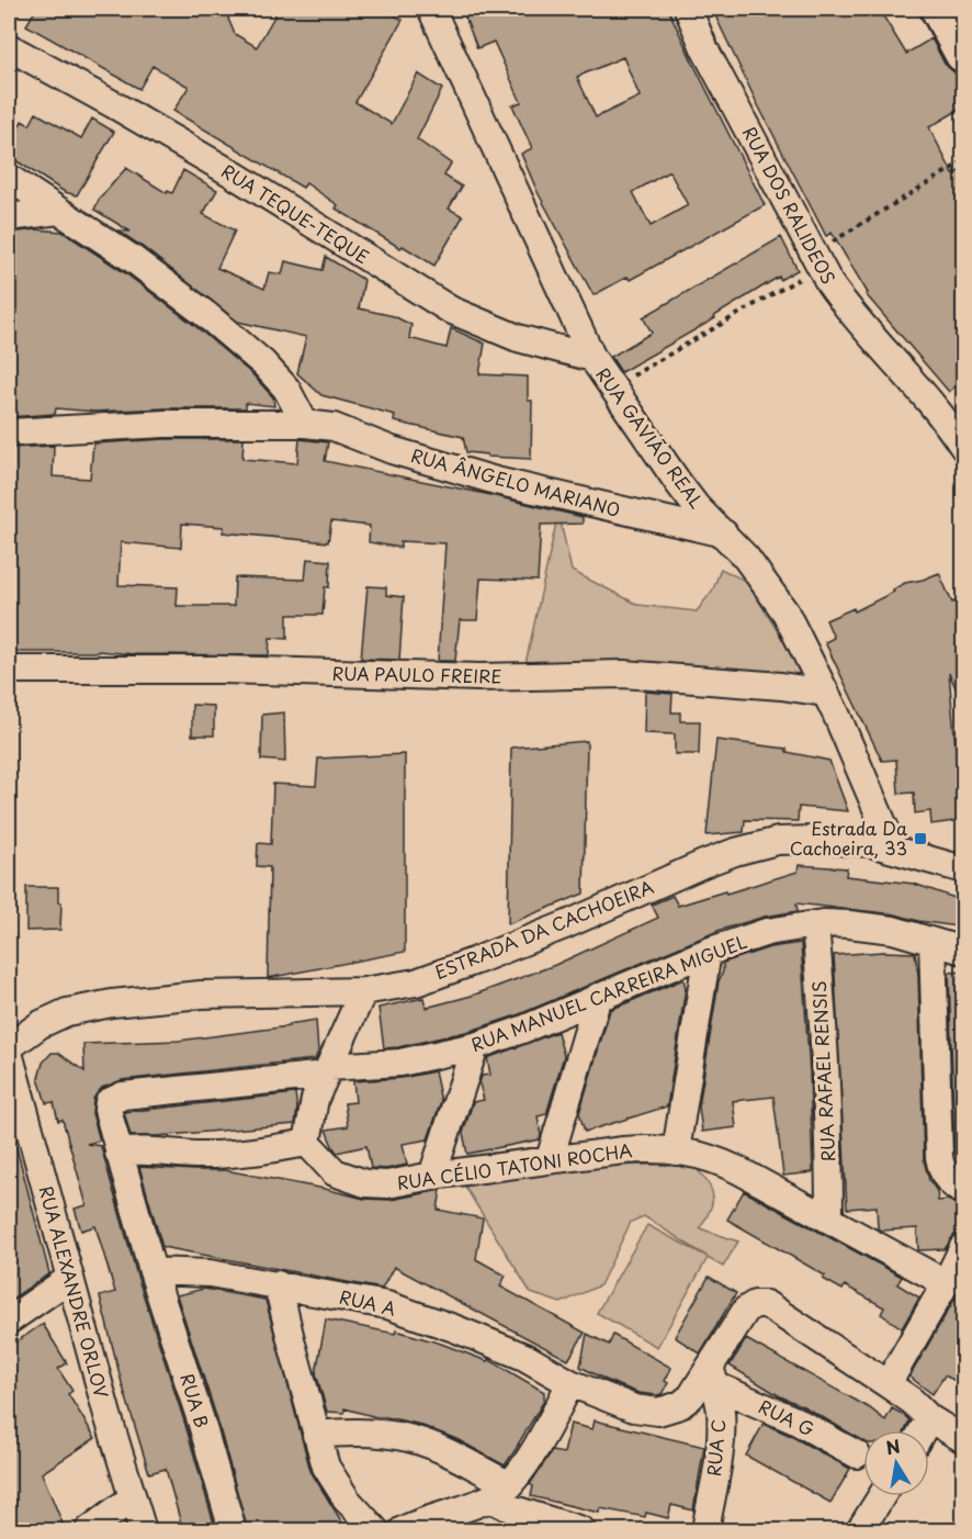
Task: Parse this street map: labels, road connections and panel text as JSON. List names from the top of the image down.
{
  "streets": {
    "street": [
      "RUA DOS RALIDEOS",
      "RUA TEQUE-TEQUE",
      "RUA GAVIÃO REAL",
      "RUA ÂNGELO MARIANO",
      "RUA PAULO FREIRE",
      "ESTRADA DA CACHOEIRA",
      "RUA MANUEL CARREIRA MIGUEL",
      "RUA RAFAEL RENSIS",
      "RUA CÉLIO TATONI ROCHA",
      "RUA ALEXANDRE ORLOV",
      "RUA A",
      "RUA B",
      "RUA G",
      "RUA C"
    ]
  },
  "crossings": [
    ["RUA TEQUE-TEQUE", "RUA GAVIÃO REAL"],
    ["RUA GAVIÃO REAL", "RUA ÂNGELO MARIANO"],
    ["RUA GAVIÃO REAL", "RUA PAULO FREIRE"],
    ["RUA GAVIÃO REAL", "ESTRADA DA CACHOEIRA"],
    ["RUA MANUEL CARREIRA MIGUEL", "RUA RAFAEL RENSIS"],
    ["RUA MANUEL CARREIRA MIGUEL", "RUA B"],
    ["RUA RAFAEL RENSIS", "RUA CÉLIO TATONI ROCHA"],
    ["RUA A", "RUA B"],
    ["RUA A", "RUA G"],
    ["RUA A", "RUA C"],
    ["RUA G", "RUA C"]
  ],
  "places": {
    "transit": ["Estrada Da Cachoeira, 33"]
  },
  "north": "top"
}
